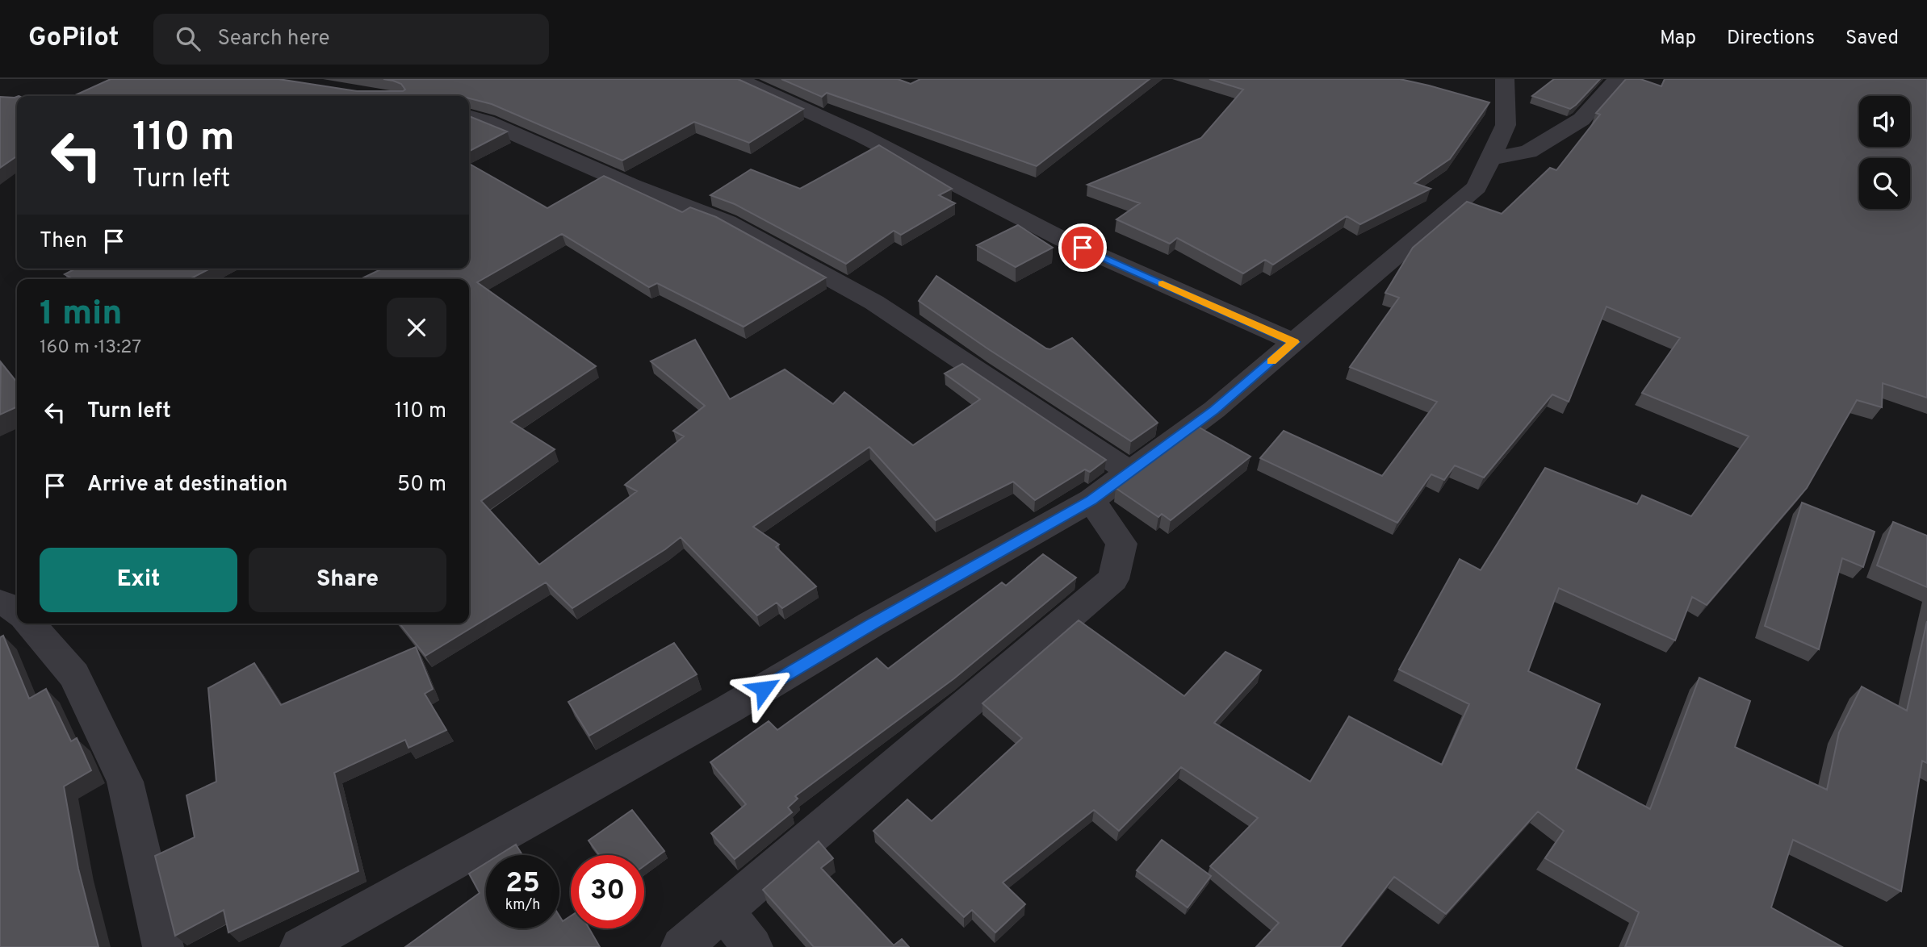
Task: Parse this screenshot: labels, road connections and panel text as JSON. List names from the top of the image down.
{
  "page": {
    "header": "GoPilot",
    "search": "Search here",
    "nav": ["Map", "Directions", "Saved"],
    "turn": ["110 m", "Turn left"],
    "then": "Then",
    "heading": ["1 min", "160 m · 13:27"],
    "list": [
      {
        "name": "Turn left",
        "value": "110 m"
      },
      {
        "name": "Arrive at destination",
        "value": "50 m"
      }
    ],
    "buttons": ["Exit", "Share"],
    "speed": "25 km/h",
    "limit": "30"
  }
}
